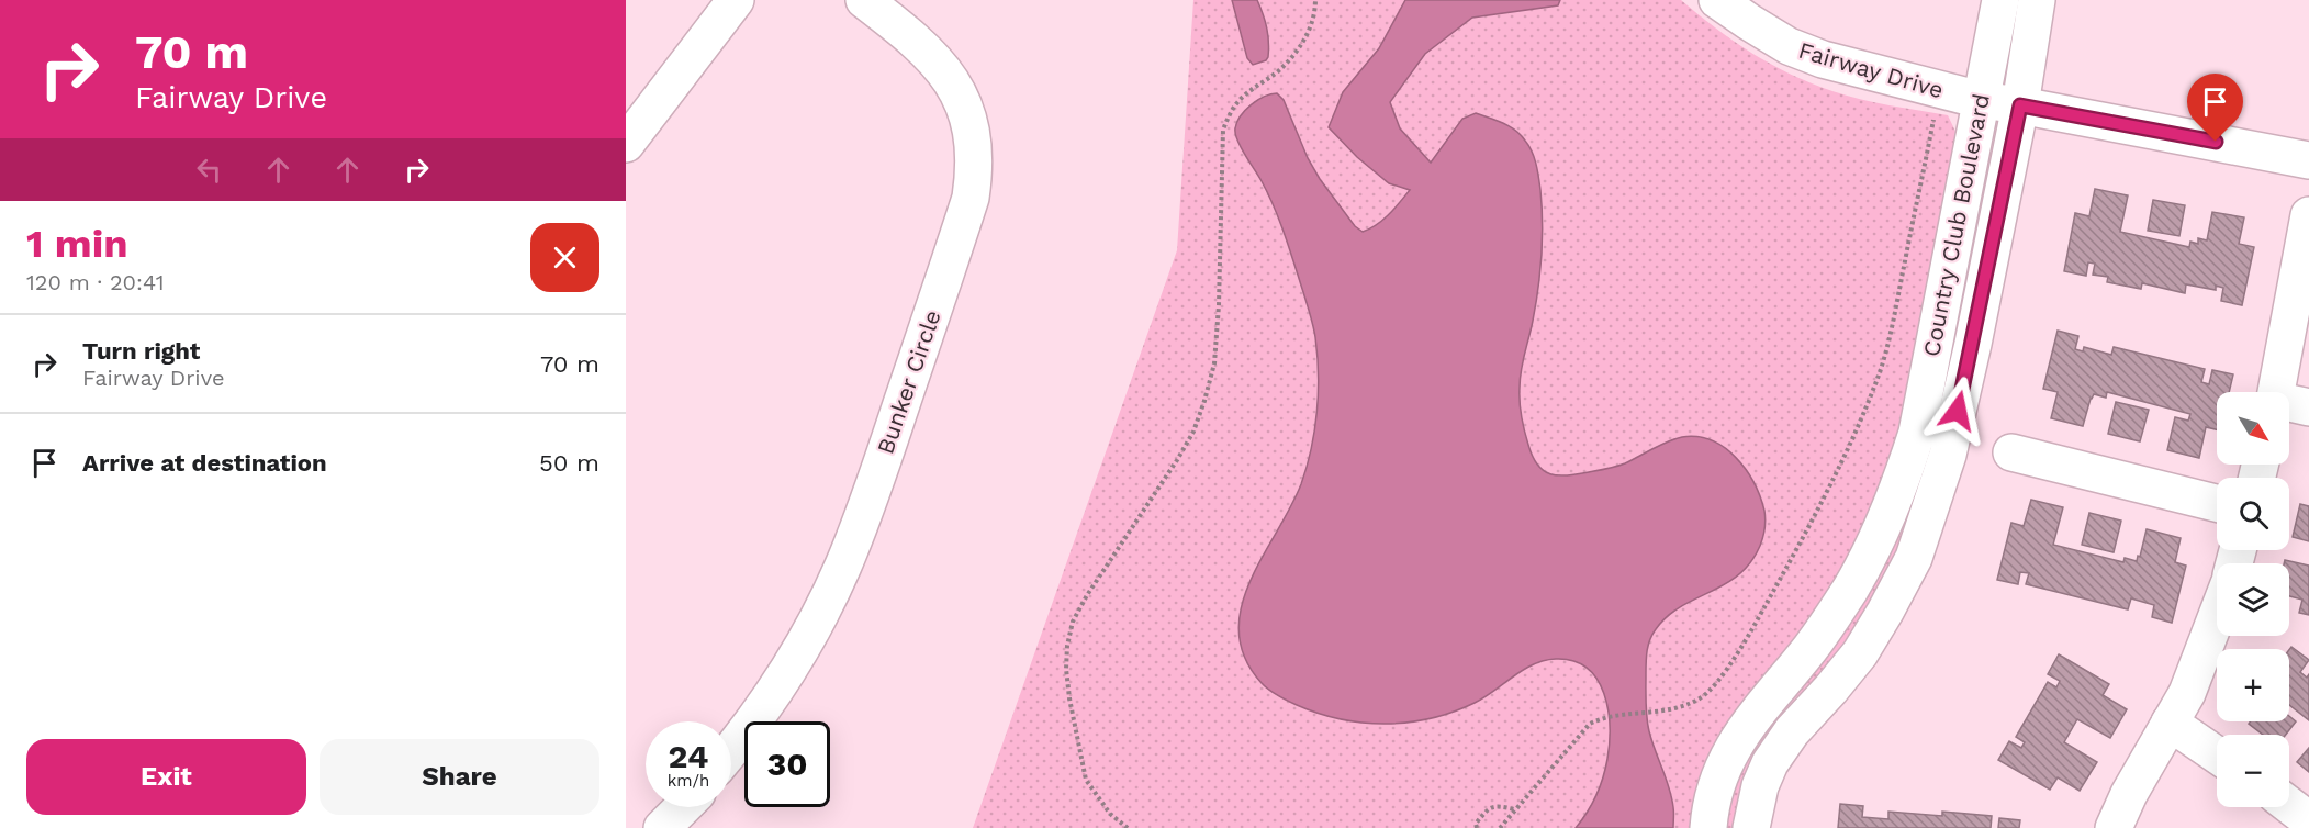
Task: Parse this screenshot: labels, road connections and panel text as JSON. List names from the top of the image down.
{
  "streets": {
    "street": ["Fairway Drive", "Country Club Boulevard", "Bunker Circle"]
  },
  "crossings": [
    ["Fairway Drive", "Country Club Boulevard"]
  ],
  "north": "bottom right",
  "page": {
    "turn": ["70 m", "Fairway Drive"],
    "heading": ["1 min", "120 m · 20:41"],
    "list": [
      {
        "name": "Turn right",
        "note": "Fairway Drive",
        "value": "70 m"
      },
      {
        "name": "Arrive at destination",
        "value": "50 m"
      }
    ],
    "map_buttons": ["+", "−"],
    "speed": "24 km/h",
    "limit": "30",
    "buttons": ["Exit", "Share"]
  }
}
